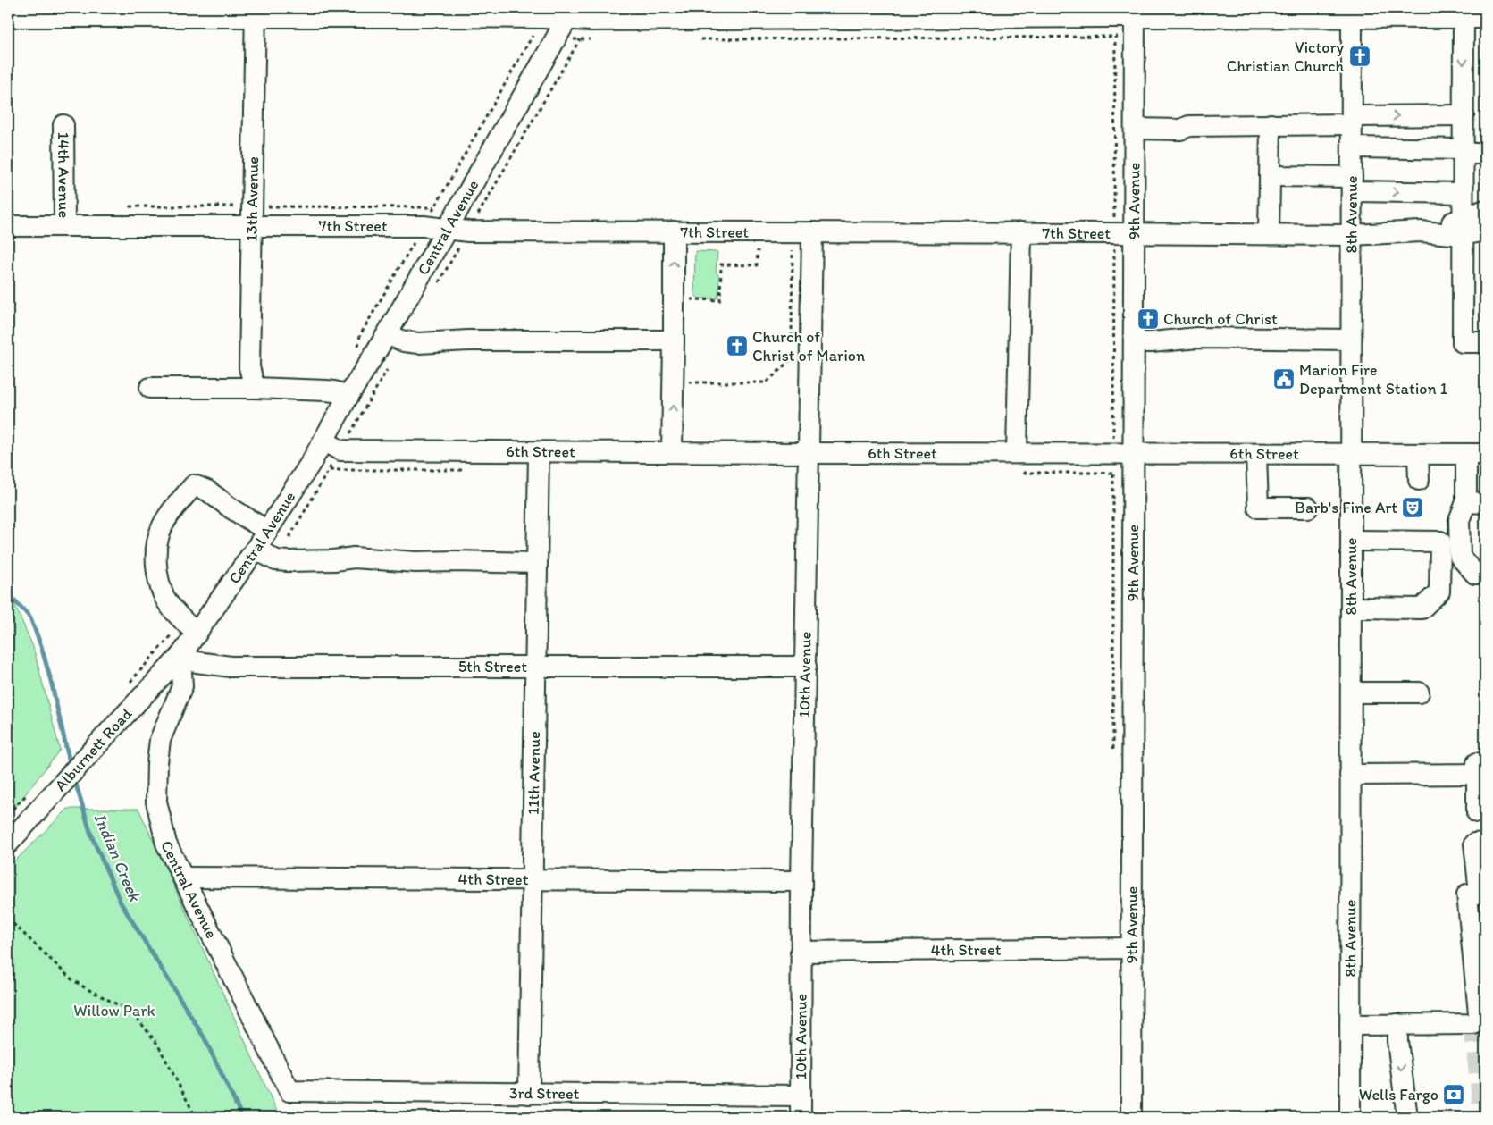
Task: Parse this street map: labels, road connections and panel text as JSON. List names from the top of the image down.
{
  "streets": {
    "street": [
      "14th Avenue",
      "13th Avenue",
      "9th Avenue",
      "8th Avenue",
      "7th Street",
      "Central Avenue",
      "6th Street",
      "5th Street",
      "10th Avenue",
      "Alburnett Road",
      "11th Avenue",
      "4th Street",
      "3rd Street"
    ]
  },
  "crossings": [
    ["14th Avenue", "7th Street"],
    ["13th Avenue", "7th Street"],
    ["9th Avenue", "7th Street"],
    ["9th Avenue", "6th Street"],
    ["9th Avenue", "4th Street"],
    ["8th Avenue", "7th Street"],
    ["8th Avenue", "6th Street"],
    ["7th Street", "Central Avenue"],
    ["7th Street", "10th Avenue"],
    ["Central Avenue", "6th Street"],
    ["Central Avenue", "5th Street"],
    ["Central Avenue", "Alburnett Road"],
    ["Central Avenue", "4th Street"],
    ["Central Avenue", "3rd Street"],
    ["6th Street", "10th Avenue"],
    ["6th Street", "11th Avenue"],
    ["5th Street", "10th Avenue"],
    ["5th Street", "Alburnett Road"],
    ["5th Street", "11th Avenue"],
    ["10th Avenue", "4th Street"],
    ["10th Avenue", "3rd Street"],
    ["11th Avenue", "4th Street"],
    ["11th Avenue", "3rd Street"]
  ],
  "water": ["Indian Creek"],
  "parks": ["Willow Park"],
  "places": {
    "church": ["Victory Christian Church", "Church of Christ", "Church of Christ of Marion"],
    "public building": ["Marion Fire Department Station 1"],
    "theatre": ["Barb's Fine Art"],
    "bank": ["Wells Fargo"]
  }
}
